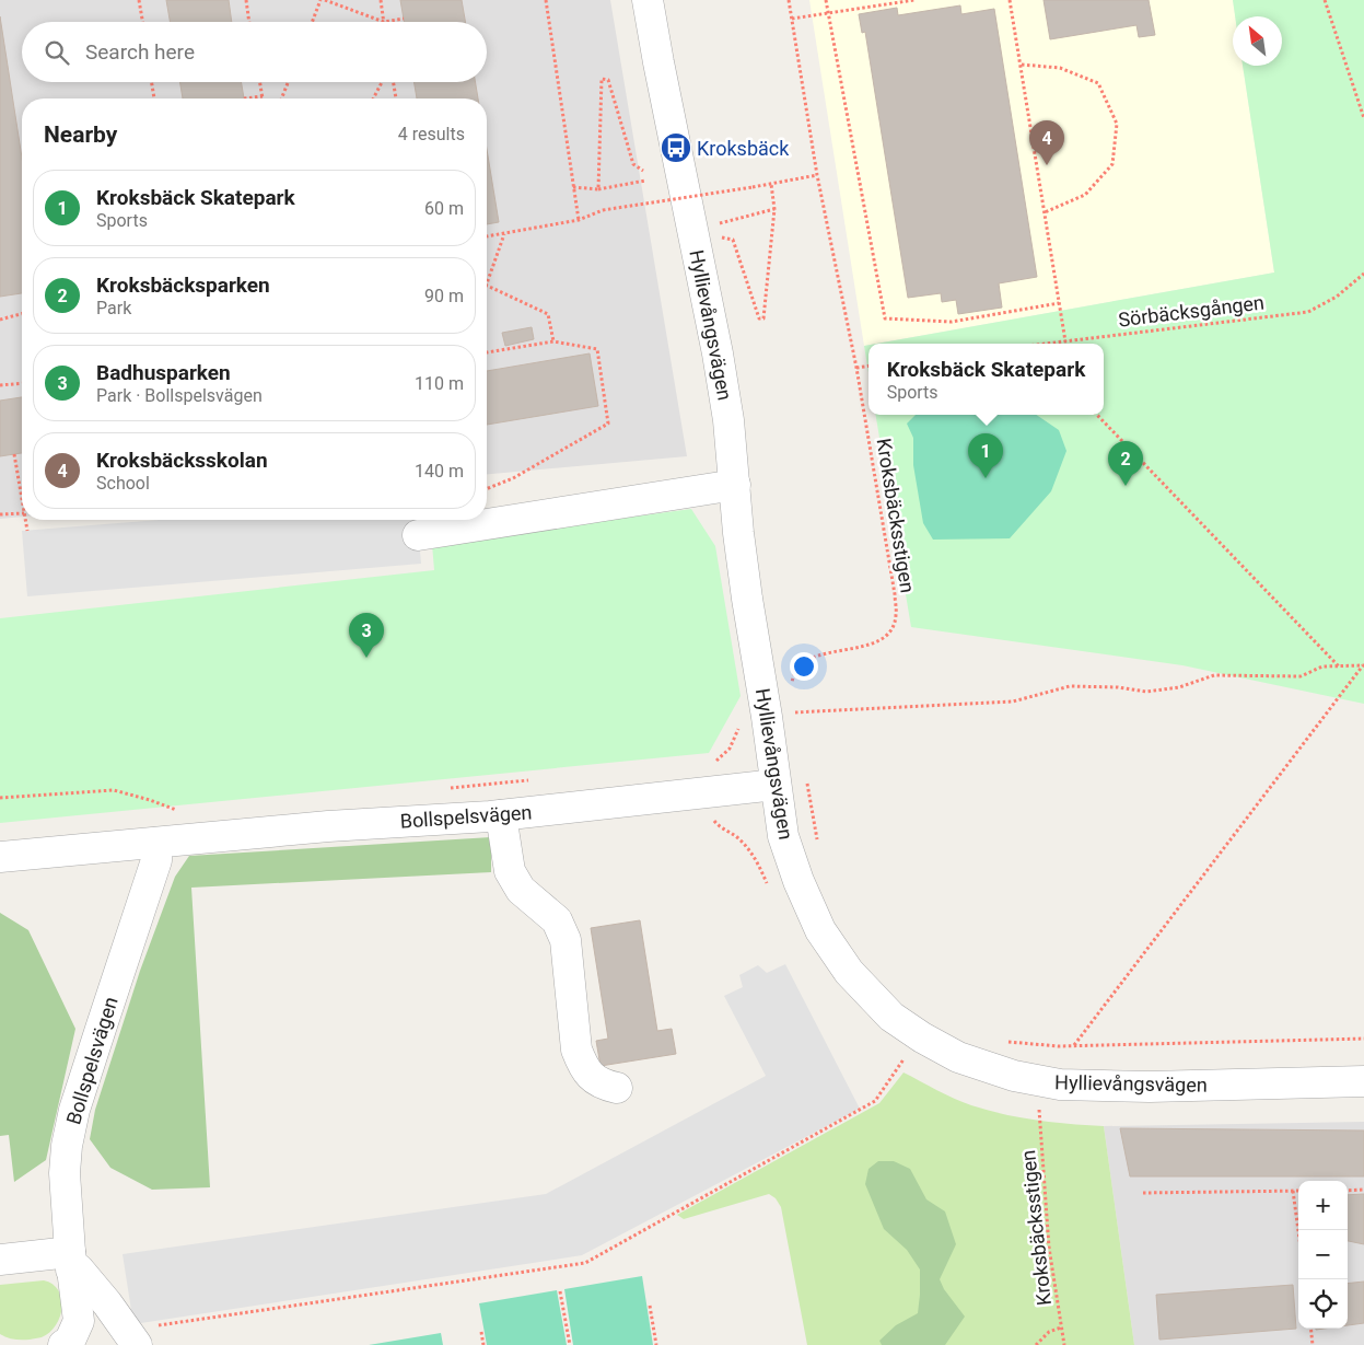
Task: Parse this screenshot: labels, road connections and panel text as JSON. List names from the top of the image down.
{
  "streets": {
    "street": ["Hyllievångsvägen", "Bollspelsvägen"],
    "path": ["Sörbäcksgången", "Kroksbäcksstigen"]
  },
  "crossings": [
    ["Hyllievångsvägen", "Bollspelsvägen"]
  ],
  "places": {
    "bus stop": ["Kroksbäck"]
  },
  "north": "top left",
  "page": {
    "search": "Search here",
    "heading": ["Nearby", "4 results"],
    "pins": [
      "4",
      "1",
      "2",
      "3"
    ],
    "list": [
      {
        "mark": "1",
        "name": "Kroksbäck Skatepark",
        "note": "Sports",
        "value": "60 m"
      },
      {
        "mark": "2",
        "name": "Kroksbäcksparken",
        "note": "Park",
        "value": "90 m"
      },
      {
        "mark": "3",
        "name": "Badhusparken",
        "note": "Park · Bollspelsvägen",
        "value": "110 m"
      },
      {
        "mark": "4",
        "name": "Kroksbäcksskolan",
        "note": "School",
        "value": "140 m"
      }
    ],
    "popup": ["Kroksbäck Skatepark", "Sports"],
    "map_buttons": ["+", "−"]
  }
}
